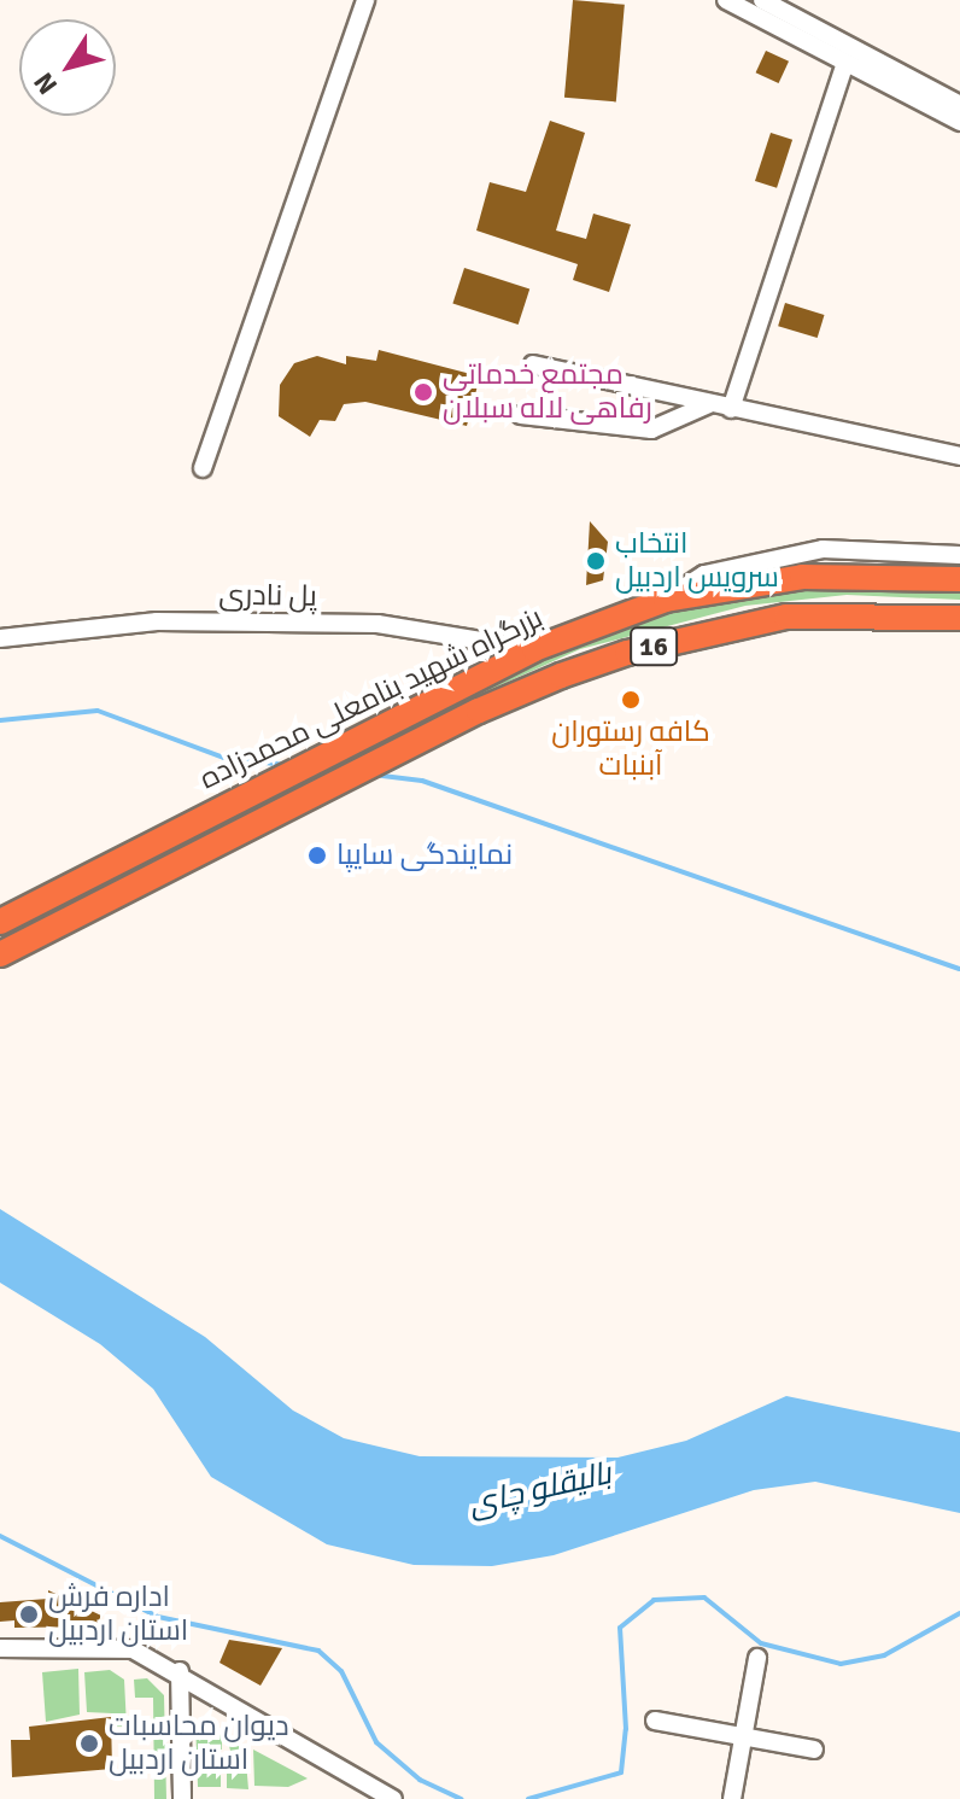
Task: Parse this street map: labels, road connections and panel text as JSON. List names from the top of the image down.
{
  "streets": {
    "highway": ["16", "بزرگراه شهید بنامعلی محمدزاده"],
    "street": ["پل نادری"]
  },
  "crossings": [
    ["پل نادری", "بزرگراه شهید بنامعلی محمدزاده"]
  ],
  "water": ["بالیقلو چای"],
  "places": [
    "مجتمع خدماتی رفاهی لاله سبلان",
    "انتخاب سرویس اردبیل",
    "کافه رستوران آبنبات",
    "نمایندگی سایپا",
    "اداره فرش استان اردبیل",
    "دیوان محاسبات استان اردبیل"
  ],
  "north": "bottom left"
}
